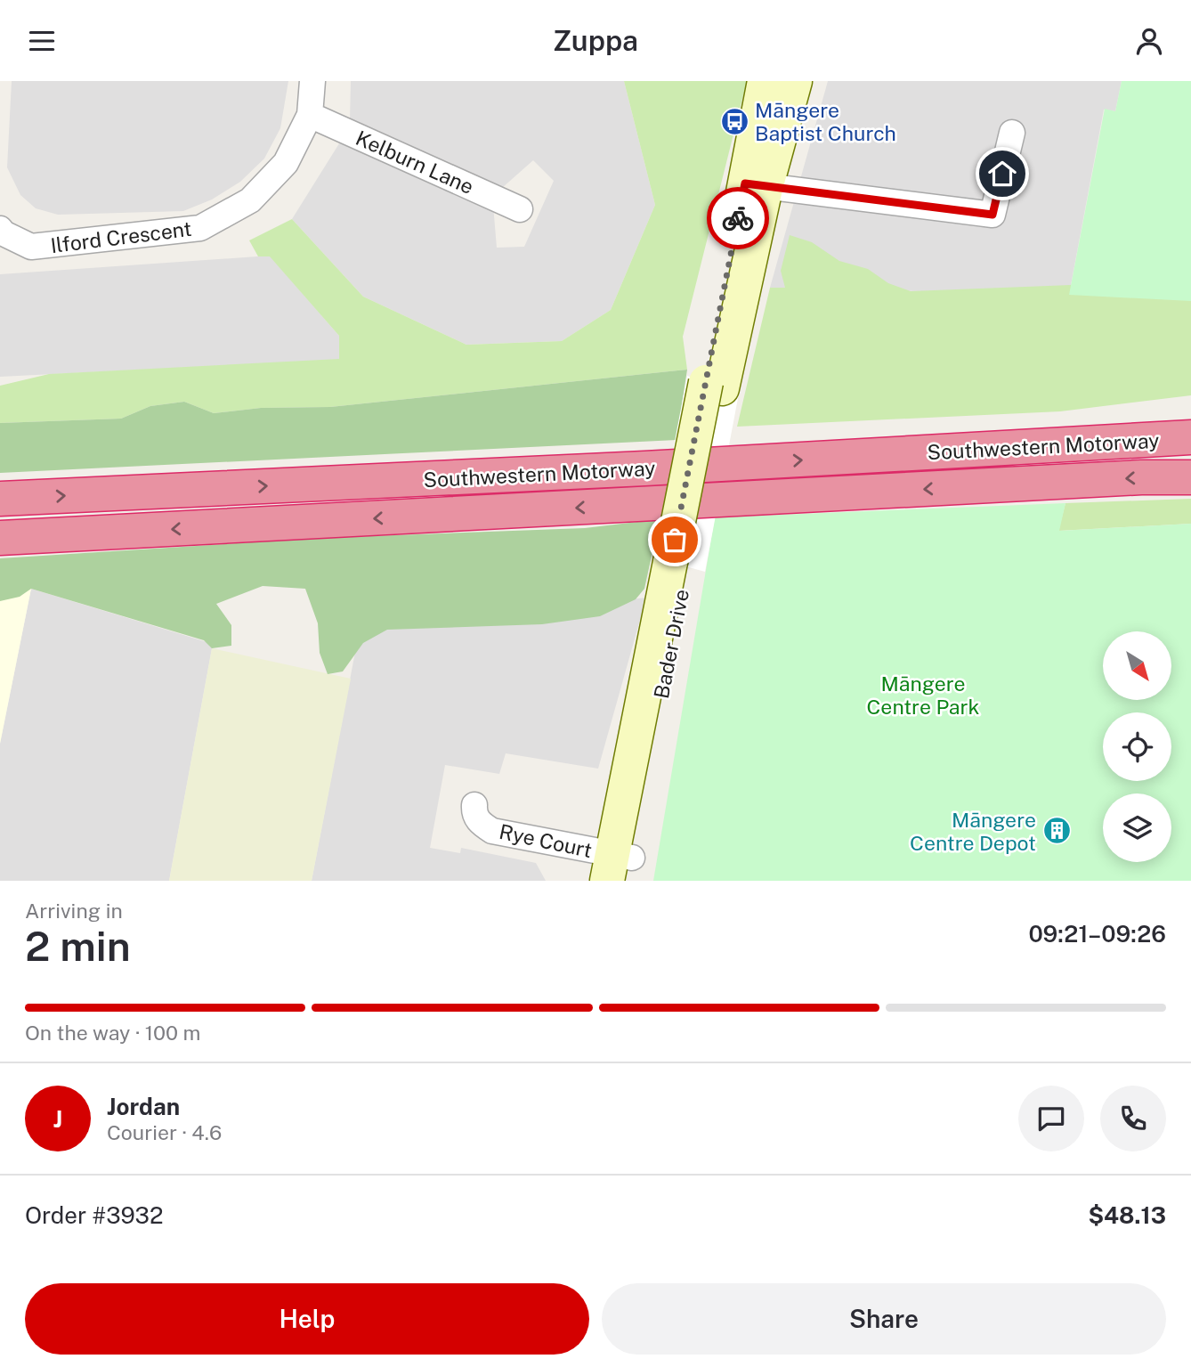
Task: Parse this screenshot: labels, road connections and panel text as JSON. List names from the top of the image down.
{
  "streets": {
    "highway": ["Southwestern Motorway"],
    "main road": ["Bader Drive"],
    "street": ["Kelburn Lane", "Ilford Crescent", "Rye Court"]
  },
  "crossings": [
    ["Kelburn Lane", "Ilford Crescent"],
    ["Bader Drive", "Rye Court"]
  ],
  "parks": ["Māngere Centre Park"],
  "places": {
    "bus stop": ["Māngere Baptist Church"],
    "building": ["Māngere Centre Depot"]
  },
  "north": "bottom right",
  "page": {
    "header": "Zuppa",
    "heading": ["2 min", "Arriving in", "09:21–09:26"],
    "panel": [
      "Jordan",
      "Courier · 4.6",
      "Order #3932",
      "$48.13"
    ],
    "bar": "On the way · 100 m",
    "round": "J",
    "buttons": ["Help", "Share"]
  }
}
